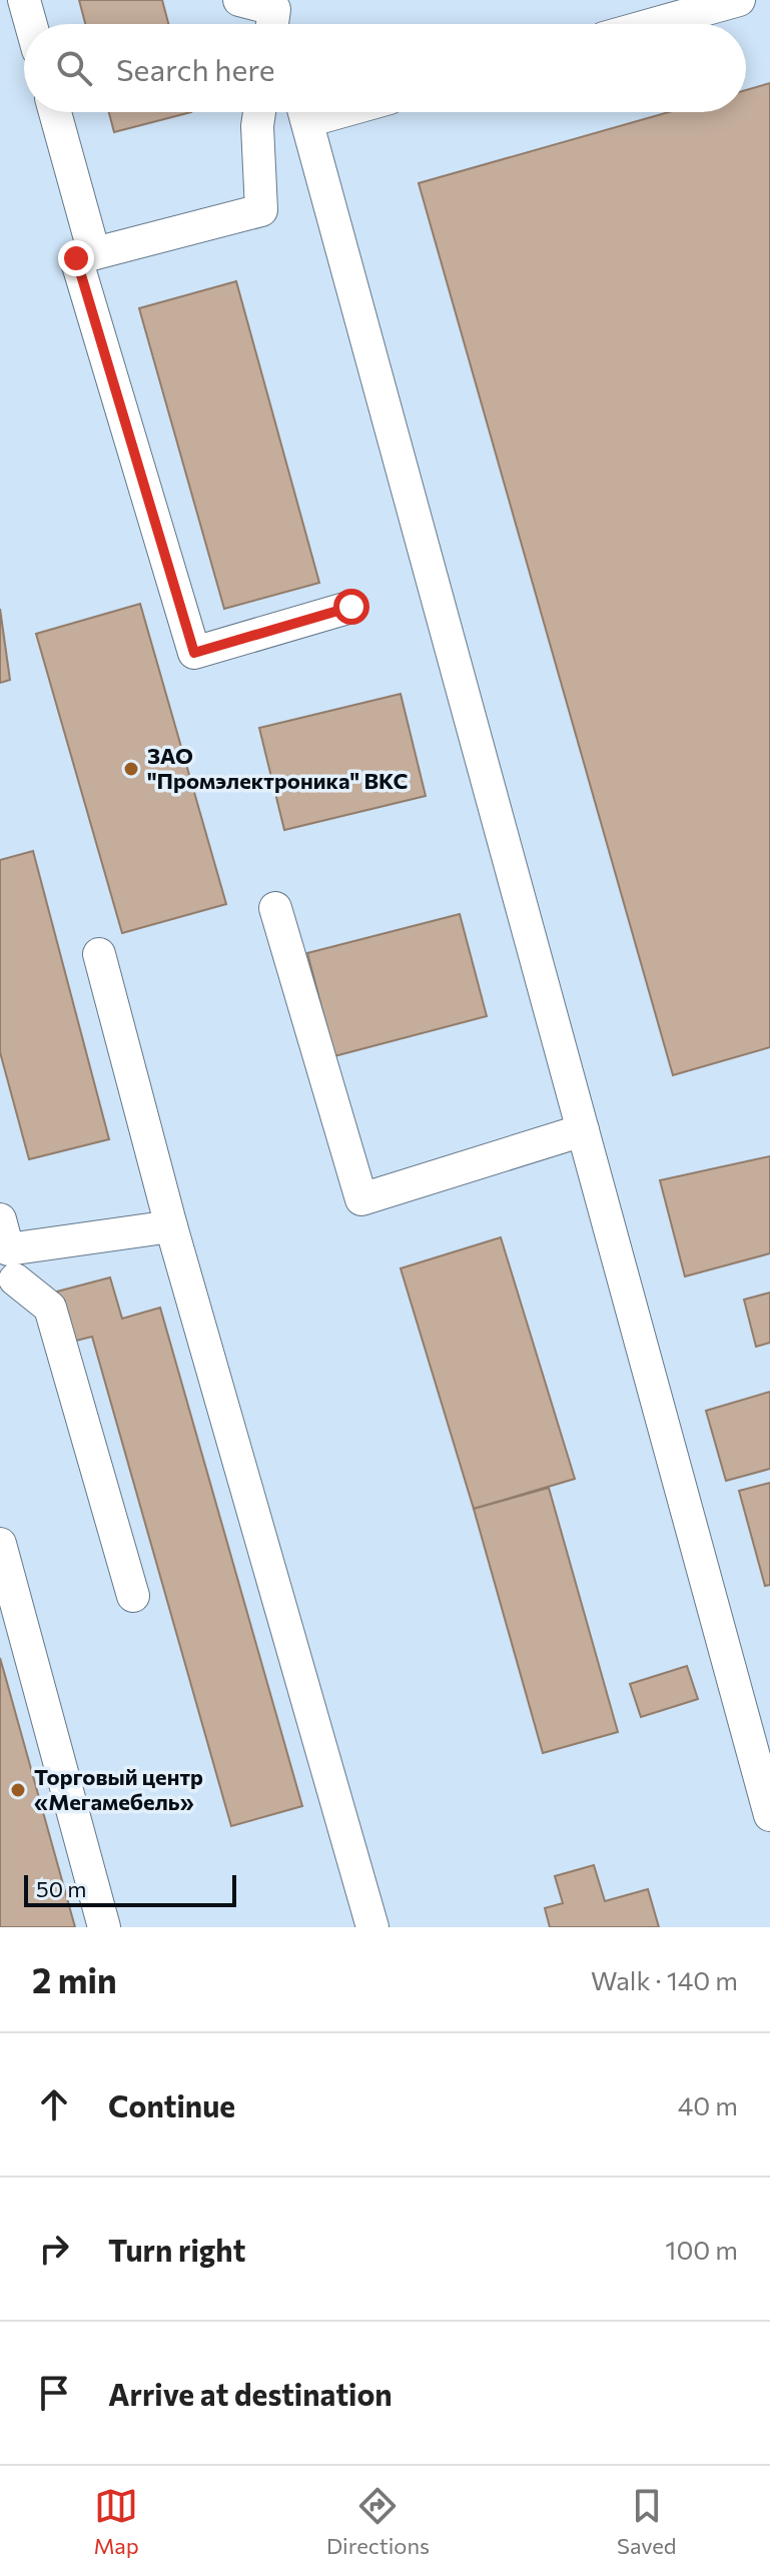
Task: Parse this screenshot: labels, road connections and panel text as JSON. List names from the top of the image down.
{
  "places": ["ЗАО \"Промэлектроника\" ВКС", "Торговый центр «Мегамебель»"],
  "scale_bar": "50 m",
  "page": {
    "search": "Search here",
    "scale": "50 m",
    "heading": ["2 min", "Walk · 140 m"],
    "list": [
      ["Continue", "40 m"],
      ["Turn right", "100 m"],
      "Arrive at destination"
    ],
    "nav": ["Map", "Directions", "Saved"]
  }
}
